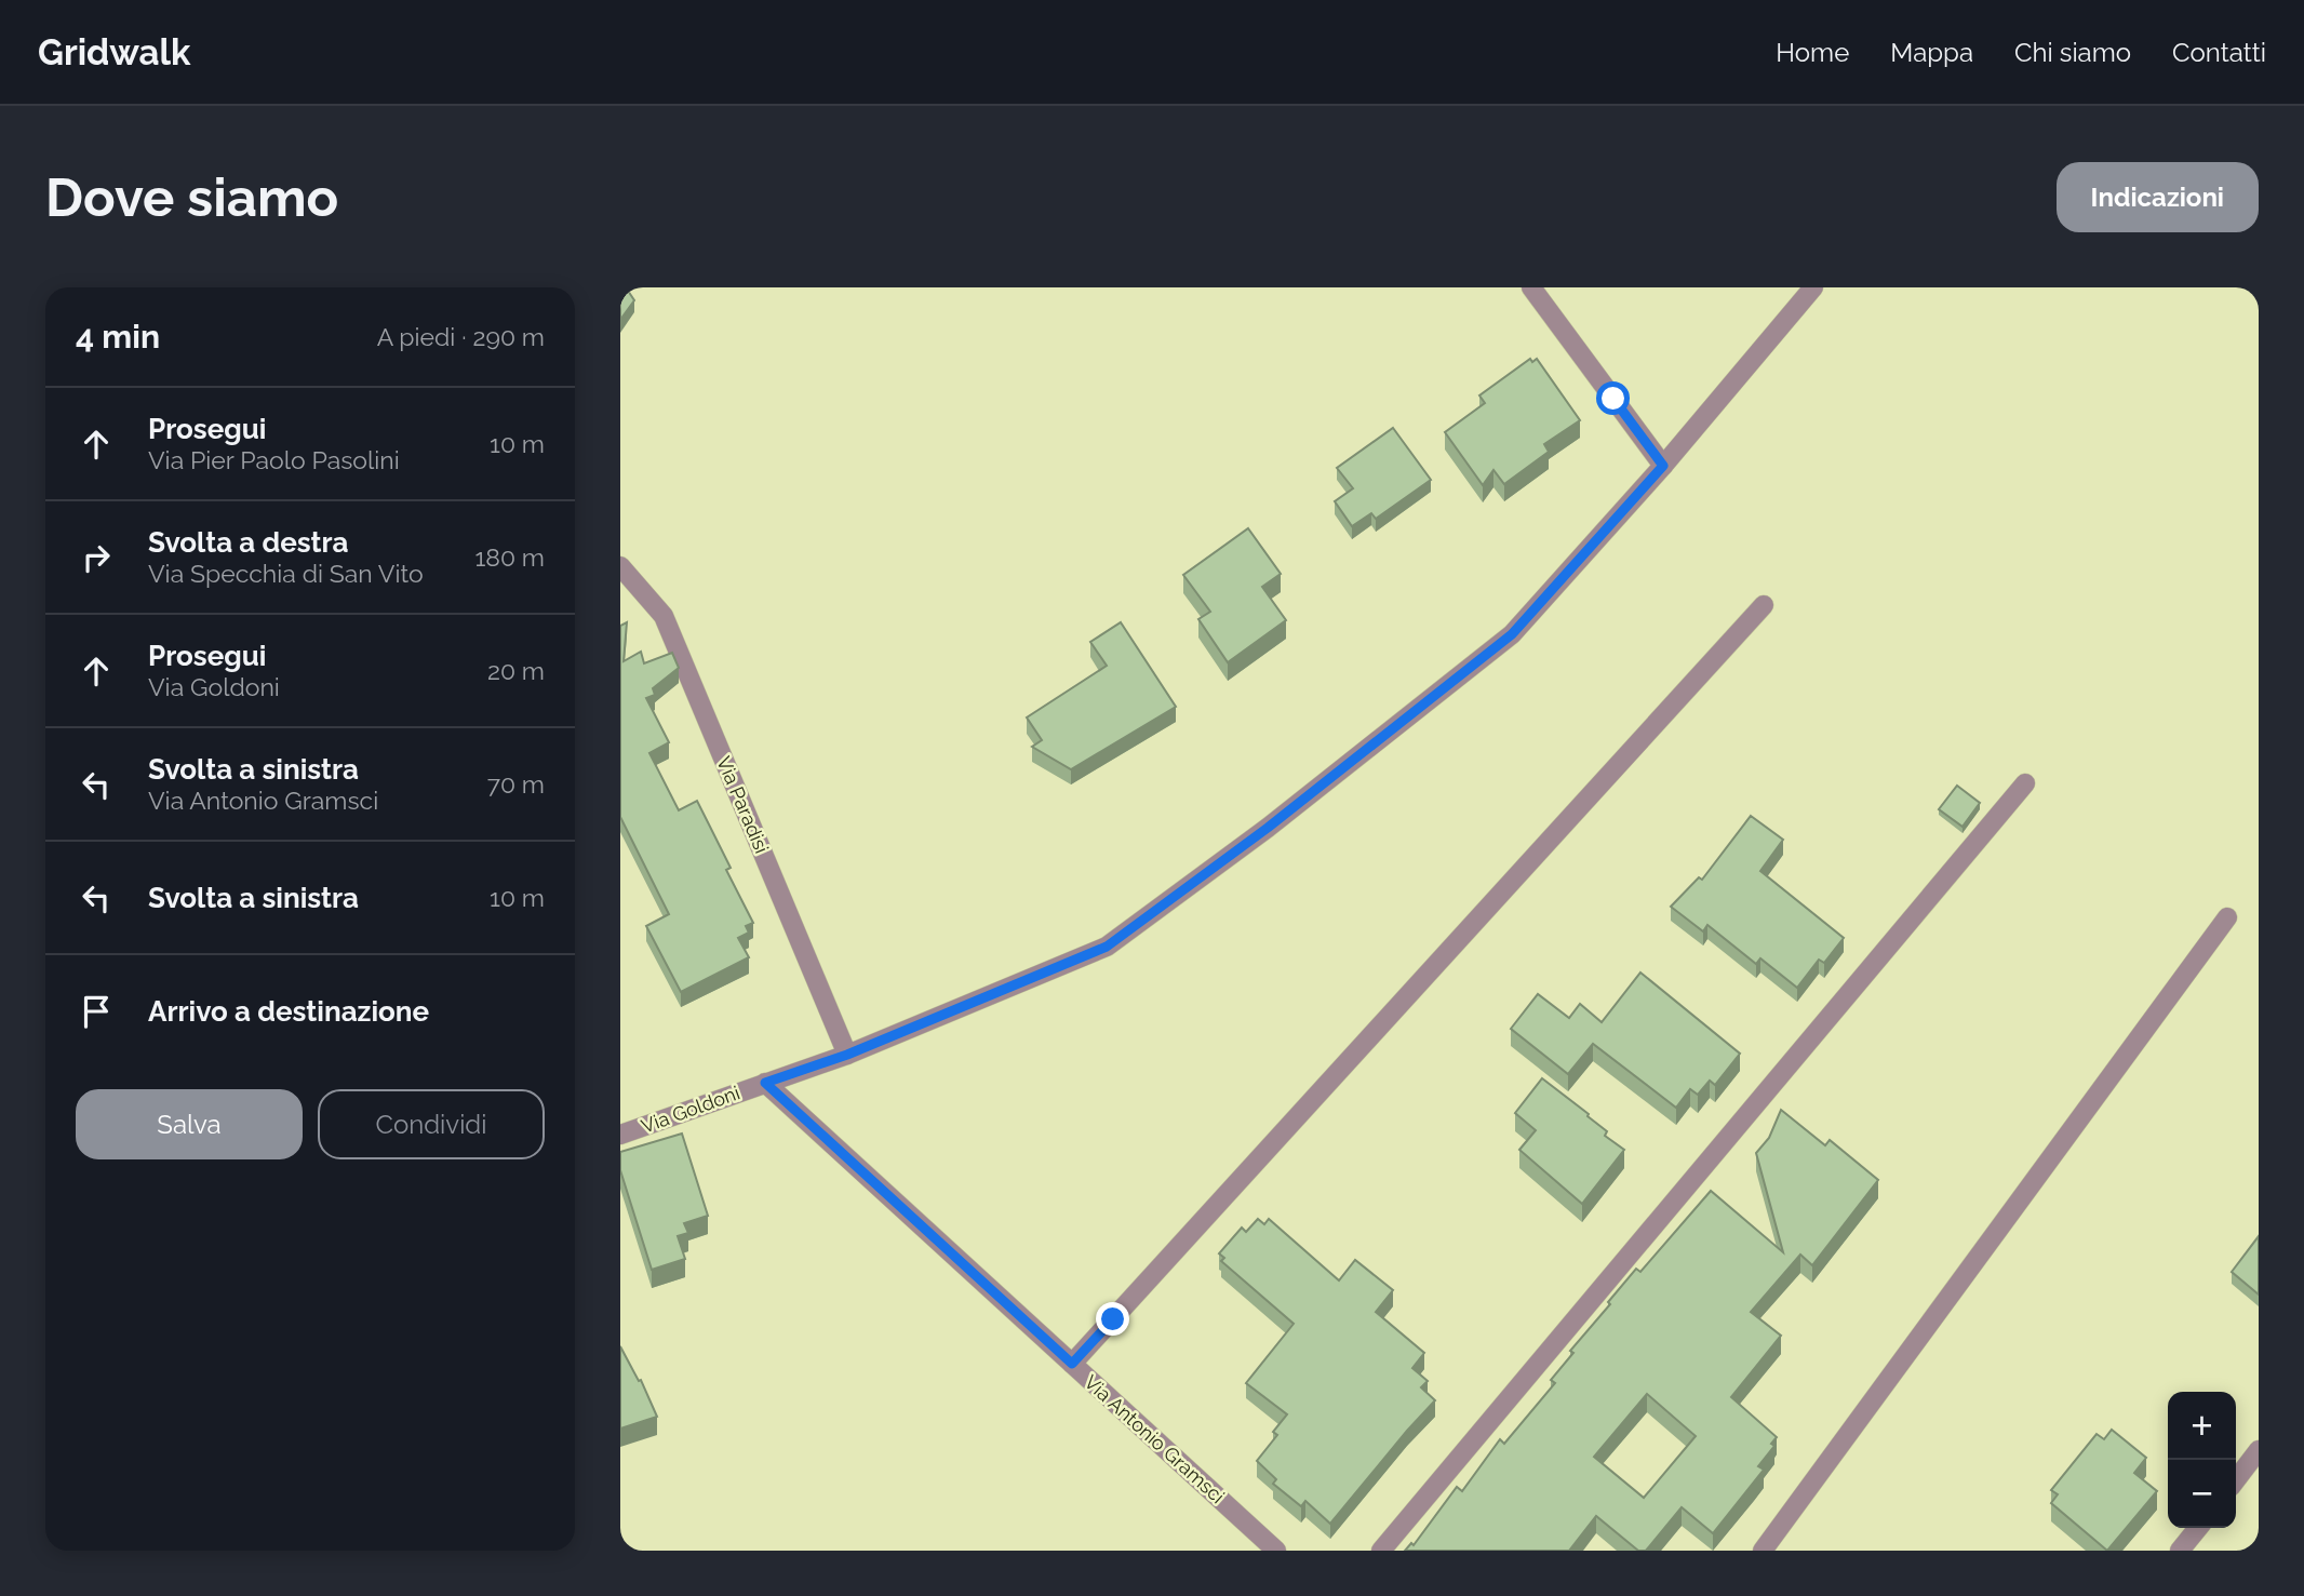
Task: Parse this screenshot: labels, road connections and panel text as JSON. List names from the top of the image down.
{
  "streets": {
    "street": ["Via Paradisi", "Via Goldoni", "Via Antonio Gramsci"]
  },
  "crossings": [
    ["Via Paradisi", "Via Goldoni"],
    ["Via Goldoni", "Via Antonio Gramsci"]
  ],
  "page": {
    "header": "Gridwalk",
    "nav": [
      "Home",
      "Mappa",
      "Chi siamo",
      "Contatti"
    ],
    "buttons": [
      "Indicazioni",
      ["Salva", "Condividi"]
    ],
    "title": "Dove siamo",
    "heading": ["4 min", "A piedi · 290 m"],
    "list": [
      ["Prosegui", "Via Pier Paolo Pasolini", "10 m"],
      ["Svolta a destra", "Via Specchia di San Vito", "180 m"],
      ["Prosegui", "Via Goldoni", "20 m"],
      ["Svolta a sinistra", "Via Antonio Gramsci", "70 m"],
      ["Svolta a sinistra", "10 m"],
      "Arrivo a destinazione"
    ],
    "map_buttons": ["+", "−"]
  }
}
